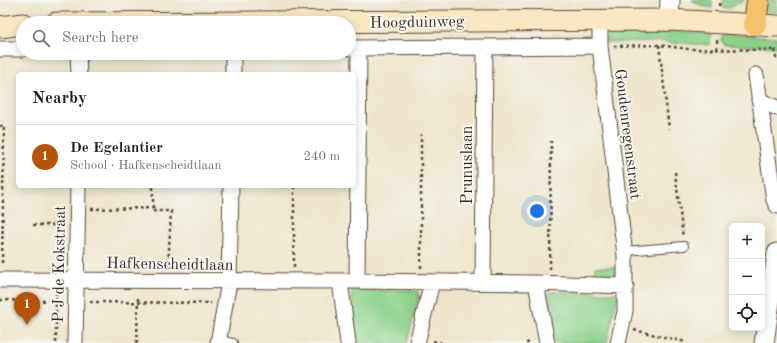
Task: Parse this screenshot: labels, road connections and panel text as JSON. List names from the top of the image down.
{
  "streets": {
    "main road": ["Hoogduinweg"],
    "street": [
      "Goudenregenstraat",
      "Prunuslaan",
      "Hafkenscheidtlaan",
      "P J de Kokstraat"
    ]
  },
  "crossings": [
    ["Hoogduinweg", "Goudenregenstraat"],
    ["Hoogduinweg", "Prunuslaan"],
    ["Goudenregenstraat", "Hafkenscheidtlaan"],
    ["Prunuslaan", "Hafkenscheidtlaan"],
    ["Hafkenscheidtlaan", "P J de Kokstraat"]
  ],
  "page": {
    "search": "Search here",
    "heading": "Nearby",
    "list": [
      {
        "mark": "1",
        "name": "De Egelantier",
        "note": "School · Hafkenscheidtlaan",
        "value": "240 m"
      }
    ],
    "map_buttons": ["+", "−"],
    "pins": "1"
  }
}
